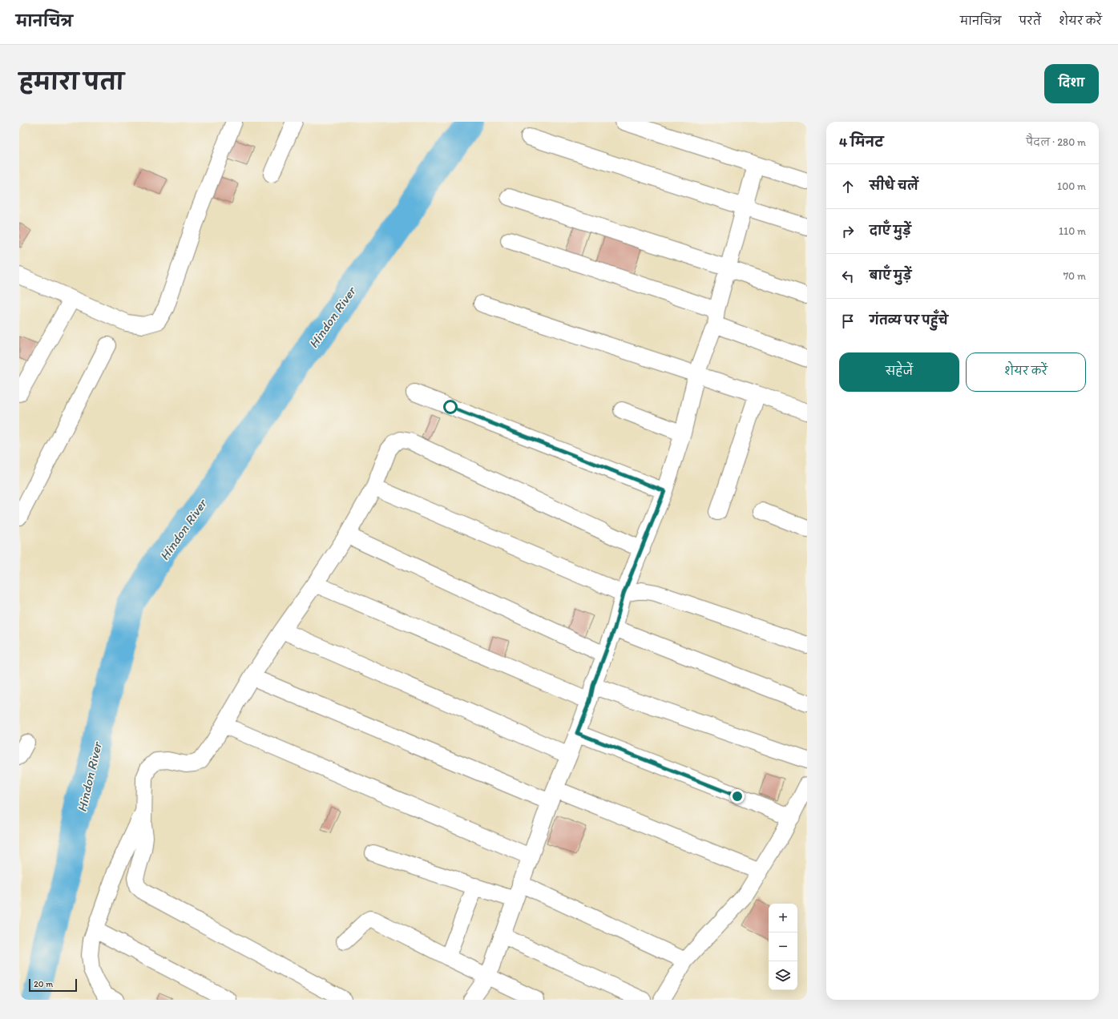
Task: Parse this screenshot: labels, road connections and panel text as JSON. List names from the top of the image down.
{
  "water": ["Hindon River"],
  "scale_bar": "20 m",
  "page": {
    "header": "मानचित्र",
    "nav": ["मानचित्र", "परतें", "शेयर करें"],
    "title": "हमारा पता",
    "buttons": [
      "दिशा",
      ["सहेजें", "शेयर करें"]
    ],
    "heading": ["4 मिनट", "पैदल · 280 m"],
    "list": [
      ["सीधे चलें", "100 m"],
      ["दाएँ मुड़ें", "110 m"],
      ["बाएँ मुड़ें", "70 m"],
      "गंतव्य पर पहुँचे"
    ],
    "map_buttons": ["+", "−"],
    "scale": "20 m"
  }
}
